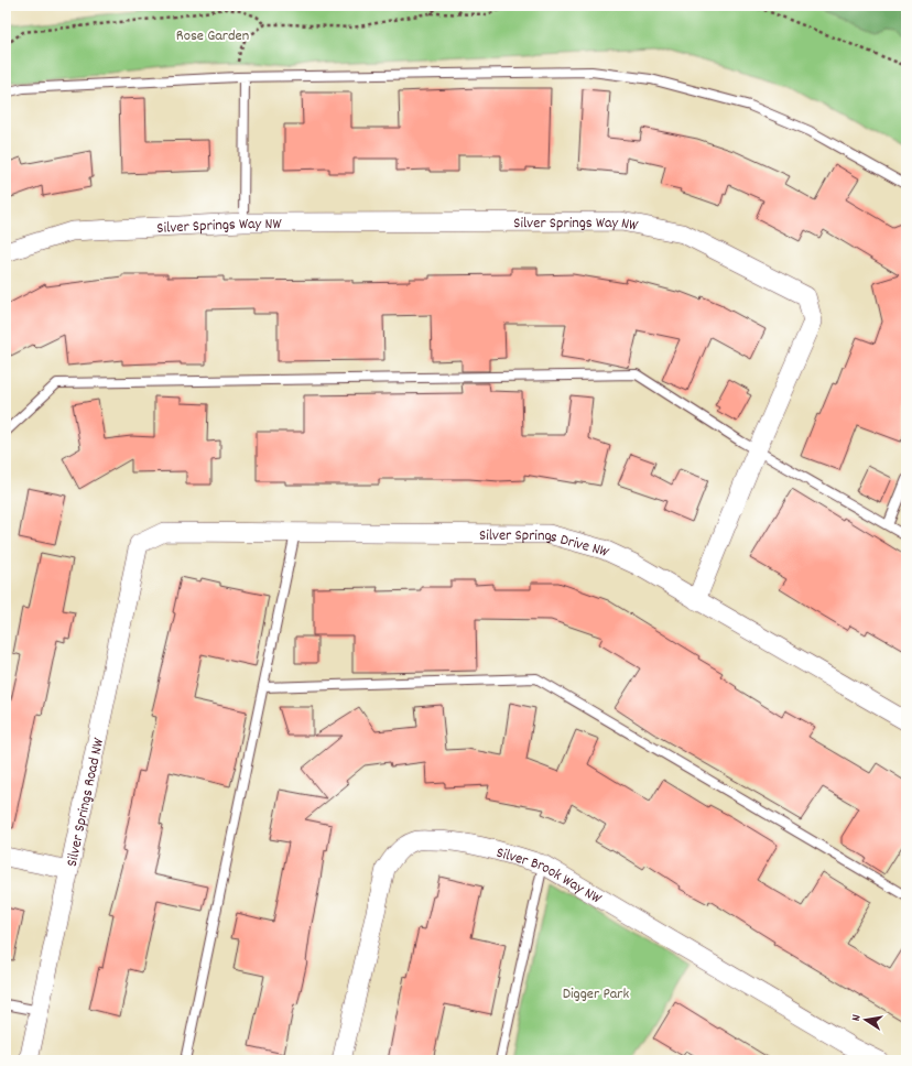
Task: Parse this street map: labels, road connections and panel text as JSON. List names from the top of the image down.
{
  "streets": {
    "street": [
      "Silver Springs Way NW",
      "Silver Springs Drive NW",
      "Silver Springs Road NW",
      "Silver Brook Way NW"
    ]
  },
  "crossings": [
    ["Silver Springs Way NW", "Silver Springs Drive NW"],
    ["Silver Springs Drive NW", "Silver Springs Road NW"]
  ],
  "parks": ["Rose Garden", "Digger Park"],
  "north": "left"
}
